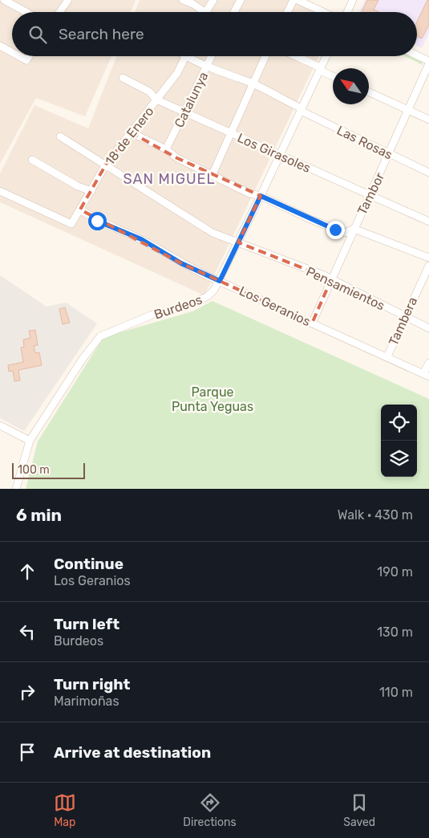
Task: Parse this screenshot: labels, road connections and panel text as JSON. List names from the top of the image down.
{
  "streets": {
    "street": [
      "Catalunya",
      "18 de Enero",
      "Las Rosas",
      "Los Girasoles",
      "Tambor",
      "Pensamientos",
      "Los Geranios",
      "Burdeos",
      "Tambera"
    ]
  },
  "crossings": [
    ["Catalunya", "Las Rosas"],
    ["Catalunya", "Los Girasoles"],
    ["18 de Enero", "Las Rosas"],
    ["18 de Enero", "Los Girasoles"],
    ["18 de Enero", "Pensamientos"],
    ["18 de Enero", "Los Geranios"],
    ["Las Rosas", "Tambor"],
    ["Las Rosas", "Burdeos"],
    ["Los Girasoles", "Tambor"],
    ["Los Girasoles", "Burdeos"],
    ["Tambor", "Pensamientos"],
    ["Tambor", "Los Geranios"],
    ["Pensamientos", "Burdeos"],
    ["Pensamientos", "Tambera"],
    ["Los Geranios", "Burdeos"],
    ["Los Geranios", "Tambera"]
  ],
  "districts": ["SAN MIGUEL"],
  "parks": ["Parque Punta Yeguas"],
  "scale_bar": "100 m",
  "north": "top left",
  "page": {
    "search": "Search here",
    "scale": "100 m",
    "heading": ["6 min", "Walk · 430 m"],
    "list": [
      ["Continue", "Los Geranios", "190 m"],
      ["Turn left", "Burdeos", "130 m"],
      ["Turn right", "Marimoñas", "110 m"],
      "Arrive at destination"
    ],
    "nav": ["Map", "Directions", "Saved"]
  }
}
